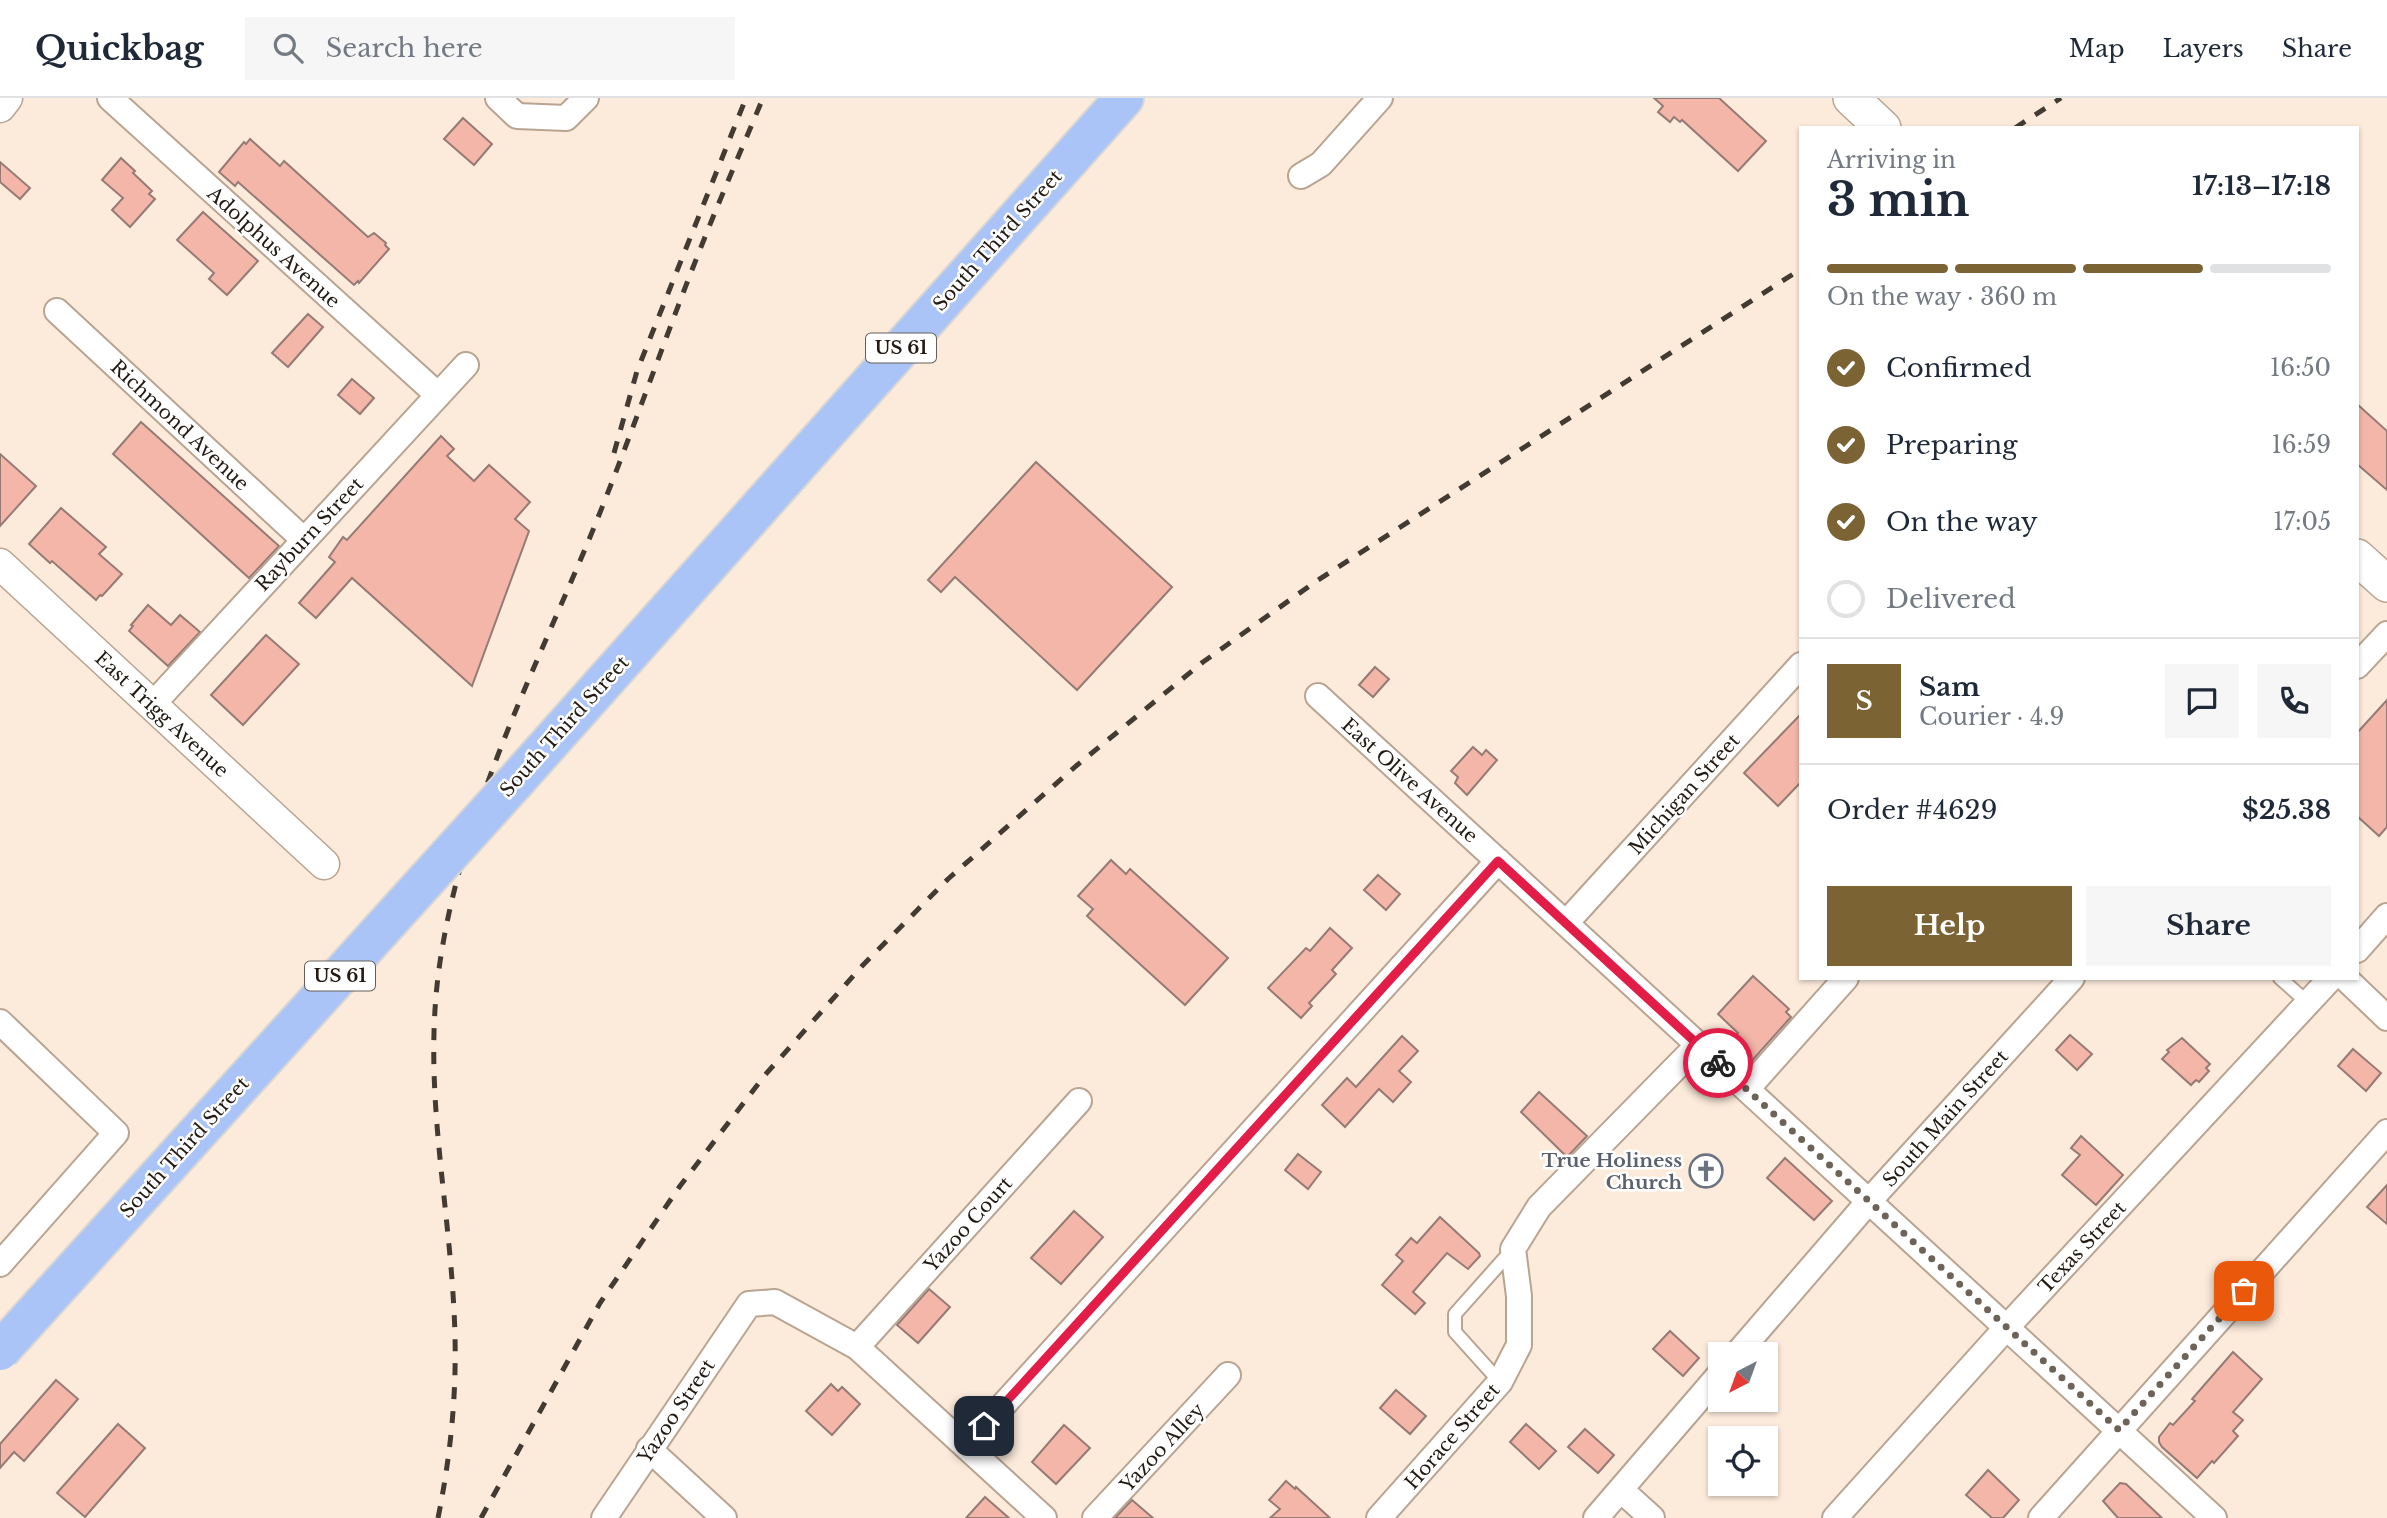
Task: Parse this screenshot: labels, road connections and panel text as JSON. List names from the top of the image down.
{
  "streets": {
    "main road": ["South Third Street", "US 61"],
    "street": [
      "Adolphus Avenue",
      "Richmond Avenue",
      "Rayburn Street",
      "East Trigg Avenue",
      "East Olive Avenue",
      "Michigan Street",
      "South Main Street",
      "Yazoo Court",
      "Texas Street",
      "Yazoo Street",
      "Horace Street",
      "Yazoo Alley"
    ]
  },
  "crossings": [
    ["Adolphus Avenue", "Rayburn Street"],
    ["Richmond Avenue", "Rayburn Street"],
    ["Rayburn Street", "East Trigg Avenue"],
    ["East Olive Avenue", "Michigan Street"],
    ["East Olive Avenue", "South Main Street"],
    ["East Olive Avenue", "Texas Street"],
    ["Yazoo Court", "Yazoo Street"]
  ],
  "places": {
    "church": ["True Holiness Church"]
  },
  "north": "bottom left",
  "page": {
    "header": "Quickbag",
    "search": "Search here",
    "nav": ["Map", "Layers", "Share"],
    "heading": ["3 min", "Arriving in", "17:13–17:18"],
    "panel": [
      "Sam",
      "Courier · 4.9",
      "Order #4629",
      "$25.38"
    ],
    "bar": "On the way · 360 m",
    "list": [
      ["Confirmed", "16:50"],
      ["Preparing", "16:59"],
      ["On the way", "17:05"],
      "Delivered"
    ],
    "round": "S",
    "buttons": ["Help", "Share"]
  }
}
